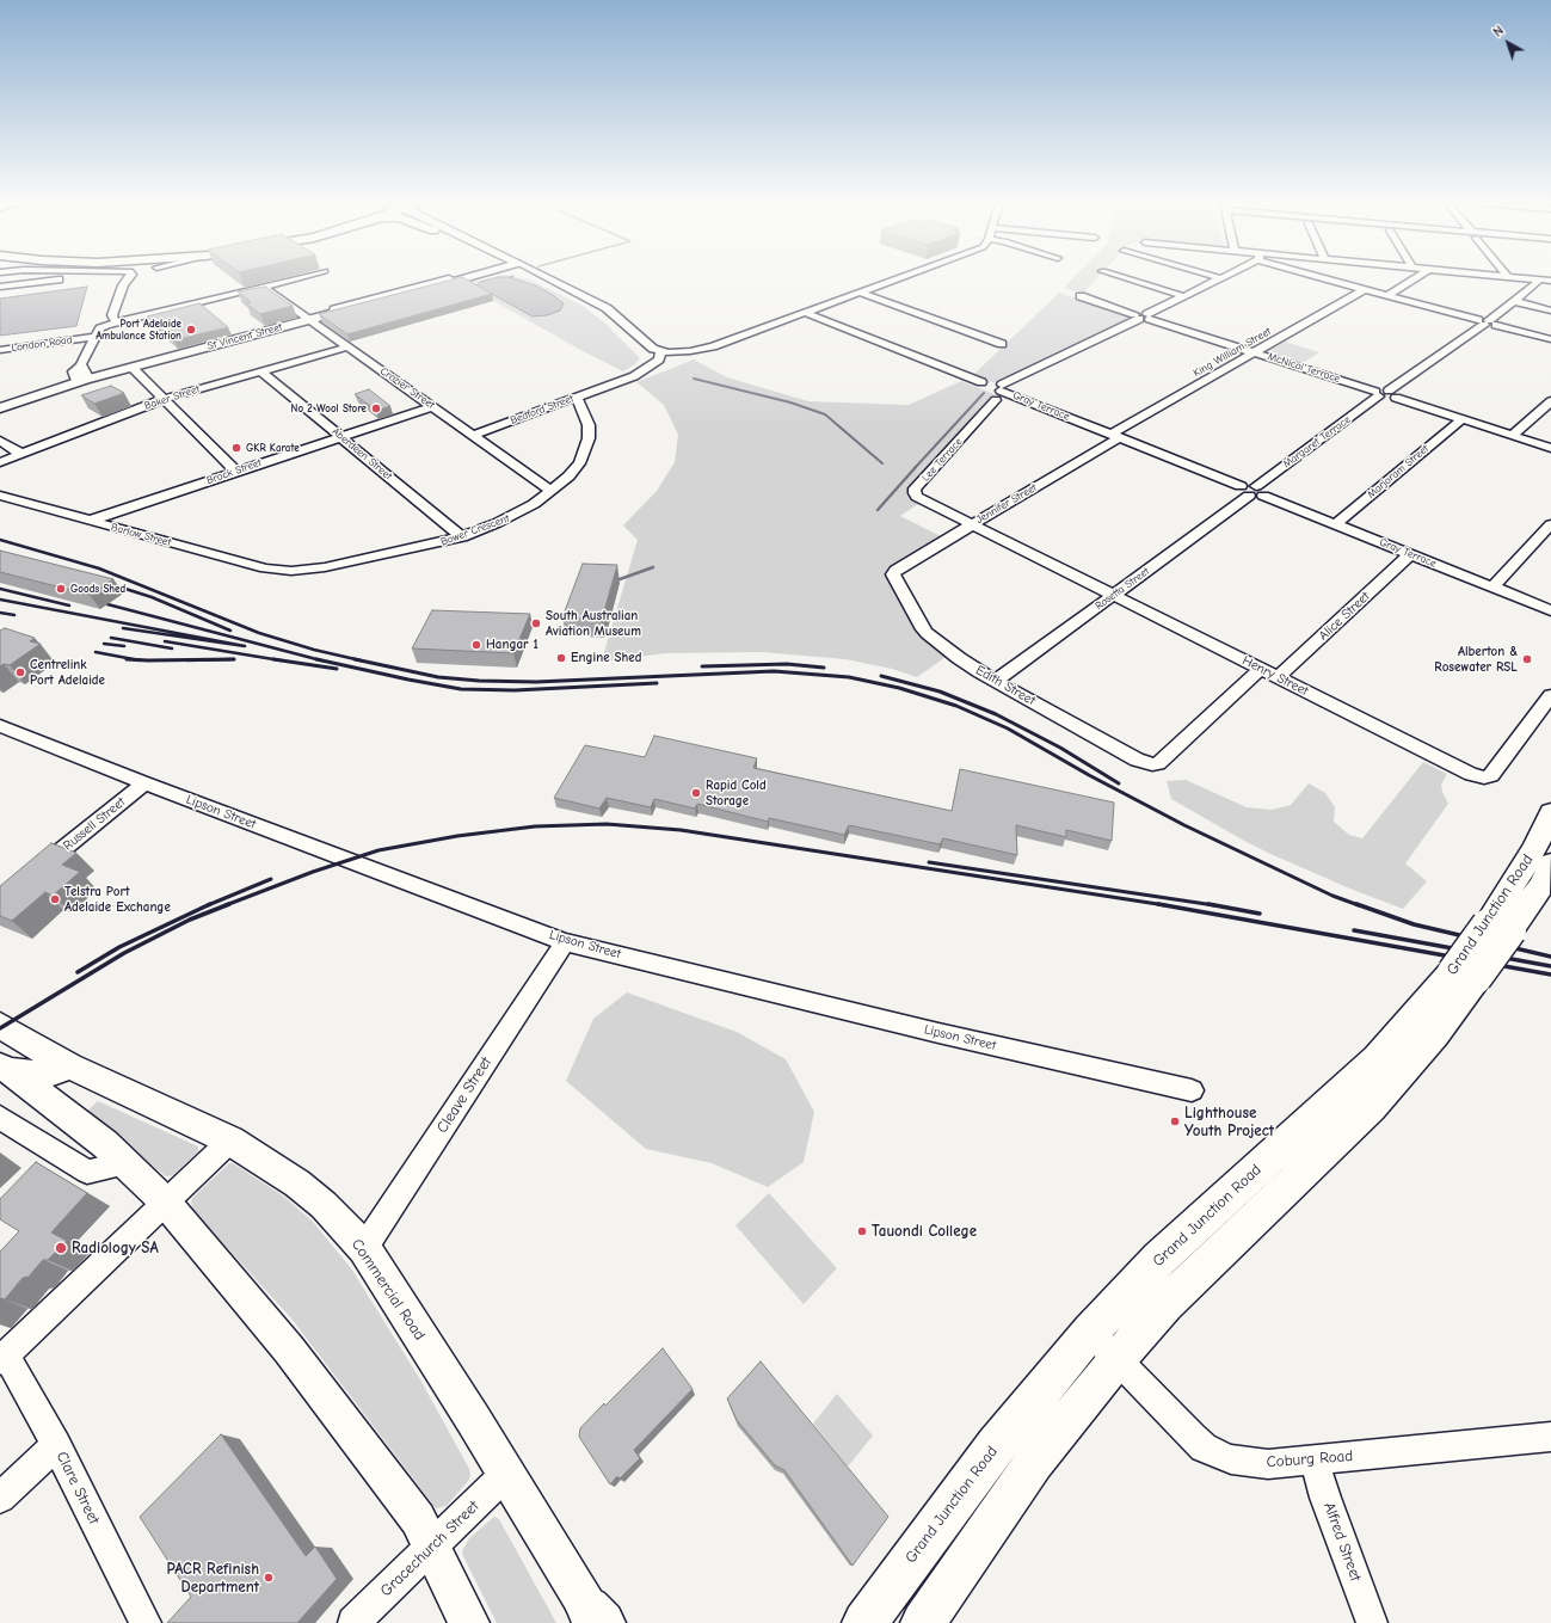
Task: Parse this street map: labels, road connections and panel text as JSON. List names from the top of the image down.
{
  "streets": {
    "highway": ["Grand Junction Road"],
    "main road": ["St Vincent Street", "Commercial Road"],
    "street": [
      "King William Street",
      "McNicol Terrace",
      "Crozier Street",
      "Baker Street",
      "Gray Terrace",
      "Bedford Street",
      "Margaret Terrace",
      "Aberdeen Street",
      "Lee Terrace",
      "Brock Street",
      "Marjoram Street",
      "Jennifer Street",
      "Bower Crescent",
      "Barlow Street",
      "Rosetta Street",
      "Alice Street",
      "Henry Street",
      "Edith Street",
      "Lipson Street",
      "Russell Street",
      "Cleave Street",
      "Coburg Road",
      "Clare Street",
      "Alfred Street",
      "Gracechurch Street"
    ]
  },
  "crossings": [
    ["St Vincent Street", "Crozier Street"],
    ["King William Street", "McNicol Terrace"],
    ["King William Street", "Gray Terrace"],
    ["King William Street", "Jennifer Street"],
    ["McNicol Terrace", "Margaret Terrace"],
    ["McNicol Terrace", "Lee Terrace"],
    ["McNicol Terrace", "Marjoram Street"],
    ["Crozier Street", "Baker Street"],
    ["Crozier Street", "Bedford Street"],
    ["Crozier Street", "Brock Street"],
    ["Crozier Street", "Bower Crescent"],
    ["Baker Street", "Aberdeen Street"],
    ["Gray Terrace", "Margaret Terrace"],
    ["Gray Terrace", "Lee Terrace"],
    ["Gray Terrace", "Marjoram Street"],
    ["Gray Terrace", "Jennifer Street"],
    ["Gray Terrace", "Rosetta Street"],
    ["Gray Terrace", "Alice Street"],
    ["Bedford Street", "Bower Crescent"],
    ["Margaret Terrace", "Rosetta Street"],
    ["Aberdeen Street", "Brock Street"],
    ["Aberdeen Street", "Bower Crescent"],
    ["Lee Terrace", "Jennifer Street"],
    ["Lee Terrace", "Henry Street"],
    ["Brock Street", "Barlow Street"],
    ["Jennifer Street", "Henry Street"],
    ["Jennifer Street", "Edith Street"],
    ["Bower Crescent", "Barlow Street"],
    ["Rosetta Street", "Henry Street"],
    ["Rosetta Street", "Edith Street"],
    ["Alice Street", "Henry Street"],
    ["Henry Street", "Edith Street"],
    ["Lipson Street", "Russell Street"],
    ["Lipson Street", "Cleave Street"],
    ["Grand Junction Road", "Coburg Road"],
    ["Cleave Street", "Commercial Road"],
    ["Commercial Road", "Gracechurch Street"],
    ["Coburg Road", "Alfred Street"]
  ],
  "places": [
    "Port Adelaide Ambulance Station",
    "No 2 Wool Store",
    "GKR Karate",
    "Goods Shed",
    "South Australian Aviation Museum",
    "Hangar 1",
    "Engine Shed",
    "Alberton & Rosewater RSL",
    "Centrelink Port Adelaide",
    "Rapid Cold Storage",
    "Telstra Port Adelaide Exchange",
    "Lighthouse Youth Project",
    "Tauondi College",
    "Radiology SA",
    "PACR Refinish Department"
  ],
  "north": "top left"
}
